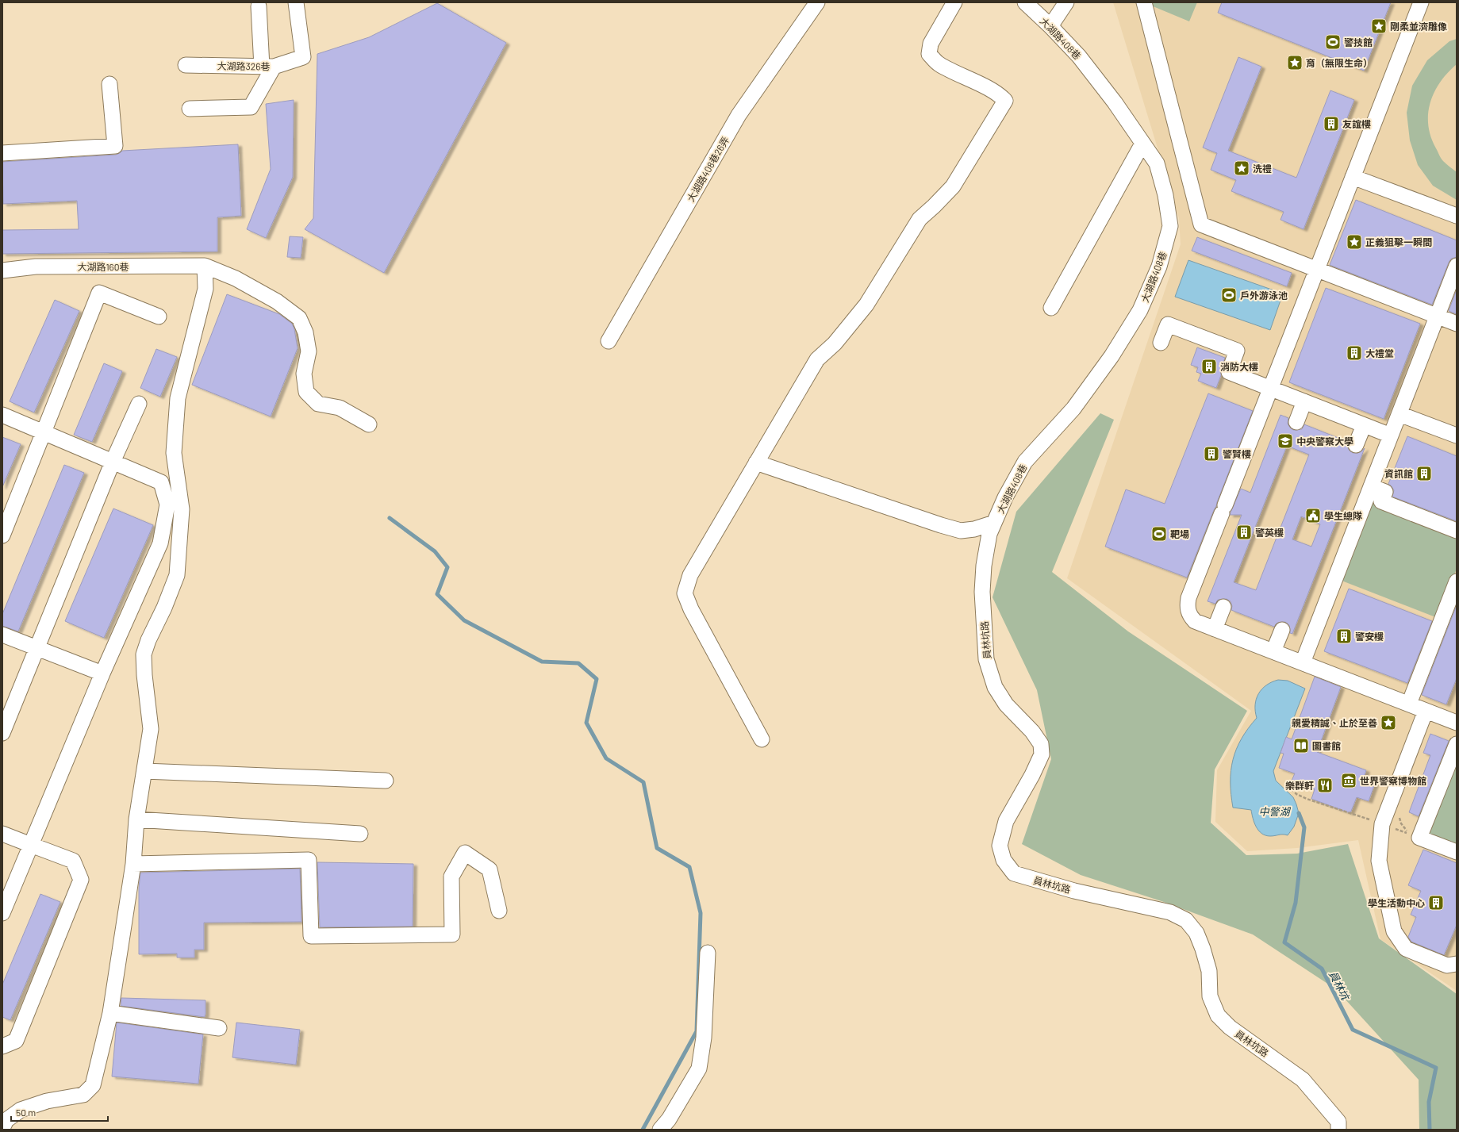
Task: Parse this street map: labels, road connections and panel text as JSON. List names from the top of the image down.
{
  "streets": {
    "street": [
      "大湖路408巷",
      "大湖路326巷",
      "大湖路408巷26弄",
      "大湖路160巷",
      "員林坑路"
    ]
  },
  "crossings": [
    ["大湖路408巷", "員林坑路"]
  ],
  "water": ["中警湖", "員林坑"],
  "places": {
    "place": [
      "剛柔並濟雕像",
      "育（無限生命）",
      "洗禮",
      "正義狙擊一瞬間",
      "親愛精誠、止於至善"
    ],
    "sports": ["警技館", "戶外游泳池", "靶場"],
    "building": [
      "友誼樓",
      "大禮堂",
      "消防大樓",
      "警賢樓",
      "資訊館",
      "警英樓",
      "警安樓",
      "學生活動中心"
    ],
    "school or university": ["中央警察大學"],
    "public building": ["學生總隊"],
    "library": ["圖書館"],
    "museum": ["世界警察博物館"],
    "restaurant": ["樂群軒"]
  },
  "scale_bar": "50 m"
}
